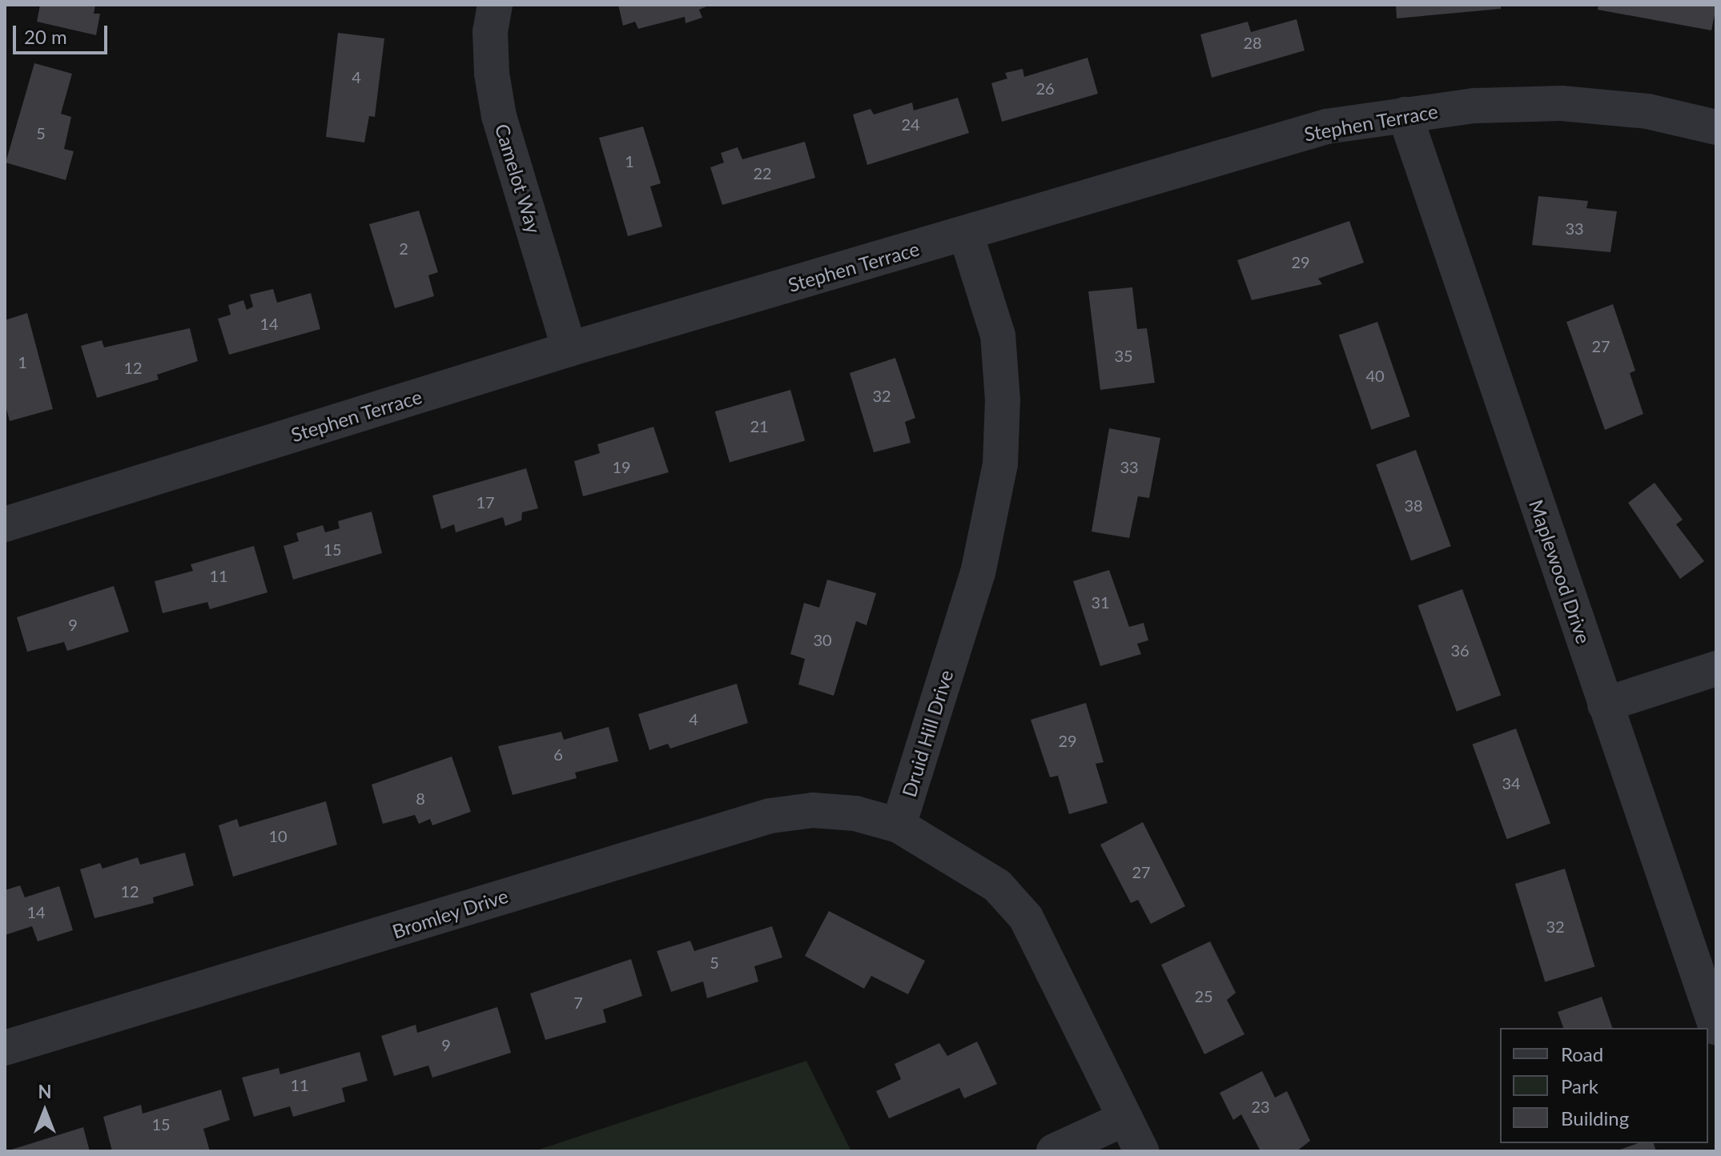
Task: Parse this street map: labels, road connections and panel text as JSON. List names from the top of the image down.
{
  "streets": {
    "street": [
      "Stephen Terrace",
      "Camelot Way",
      "Maplewood Drive",
      "Druid Hill Drive",
      "Bromley Drive"
    ]
  },
  "crossings": [
    ["Stephen Terrace", "Camelot Way"],
    ["Stephen Terrace", "Maplewood Drive"],
    ["Stephen Terrace", "Druid Hill Drive"],
    ["Druid Hill Drive", "Bromley Drive"]
  ],
  "house_numbers": [
    "28",
    "4",
    "26",
    "24",
    "5",
    "1",
    "22",
    "33",
    "2",
    "29",
    "14",
    "27",
    "35",
    "1",
    "12",
    "40",
    "32",
    "21",
    "19",
    "33",
    "17",
    "38",
    "15",
    "11",
    "31",
    "9",
    "30",
    "36",
    "4",
    "29",
    "6",
    "34",
    "8",
    "10",
    "27",
    "12",
    "14",
    "32",
    "5",
    "25",
    "7",
    "9",
    "11",
    "23",
    "15"
  ],
  "legend": ["Road", "Park", "Building"],
  "scale_bar": "20 m",
  "north": "top"
}
